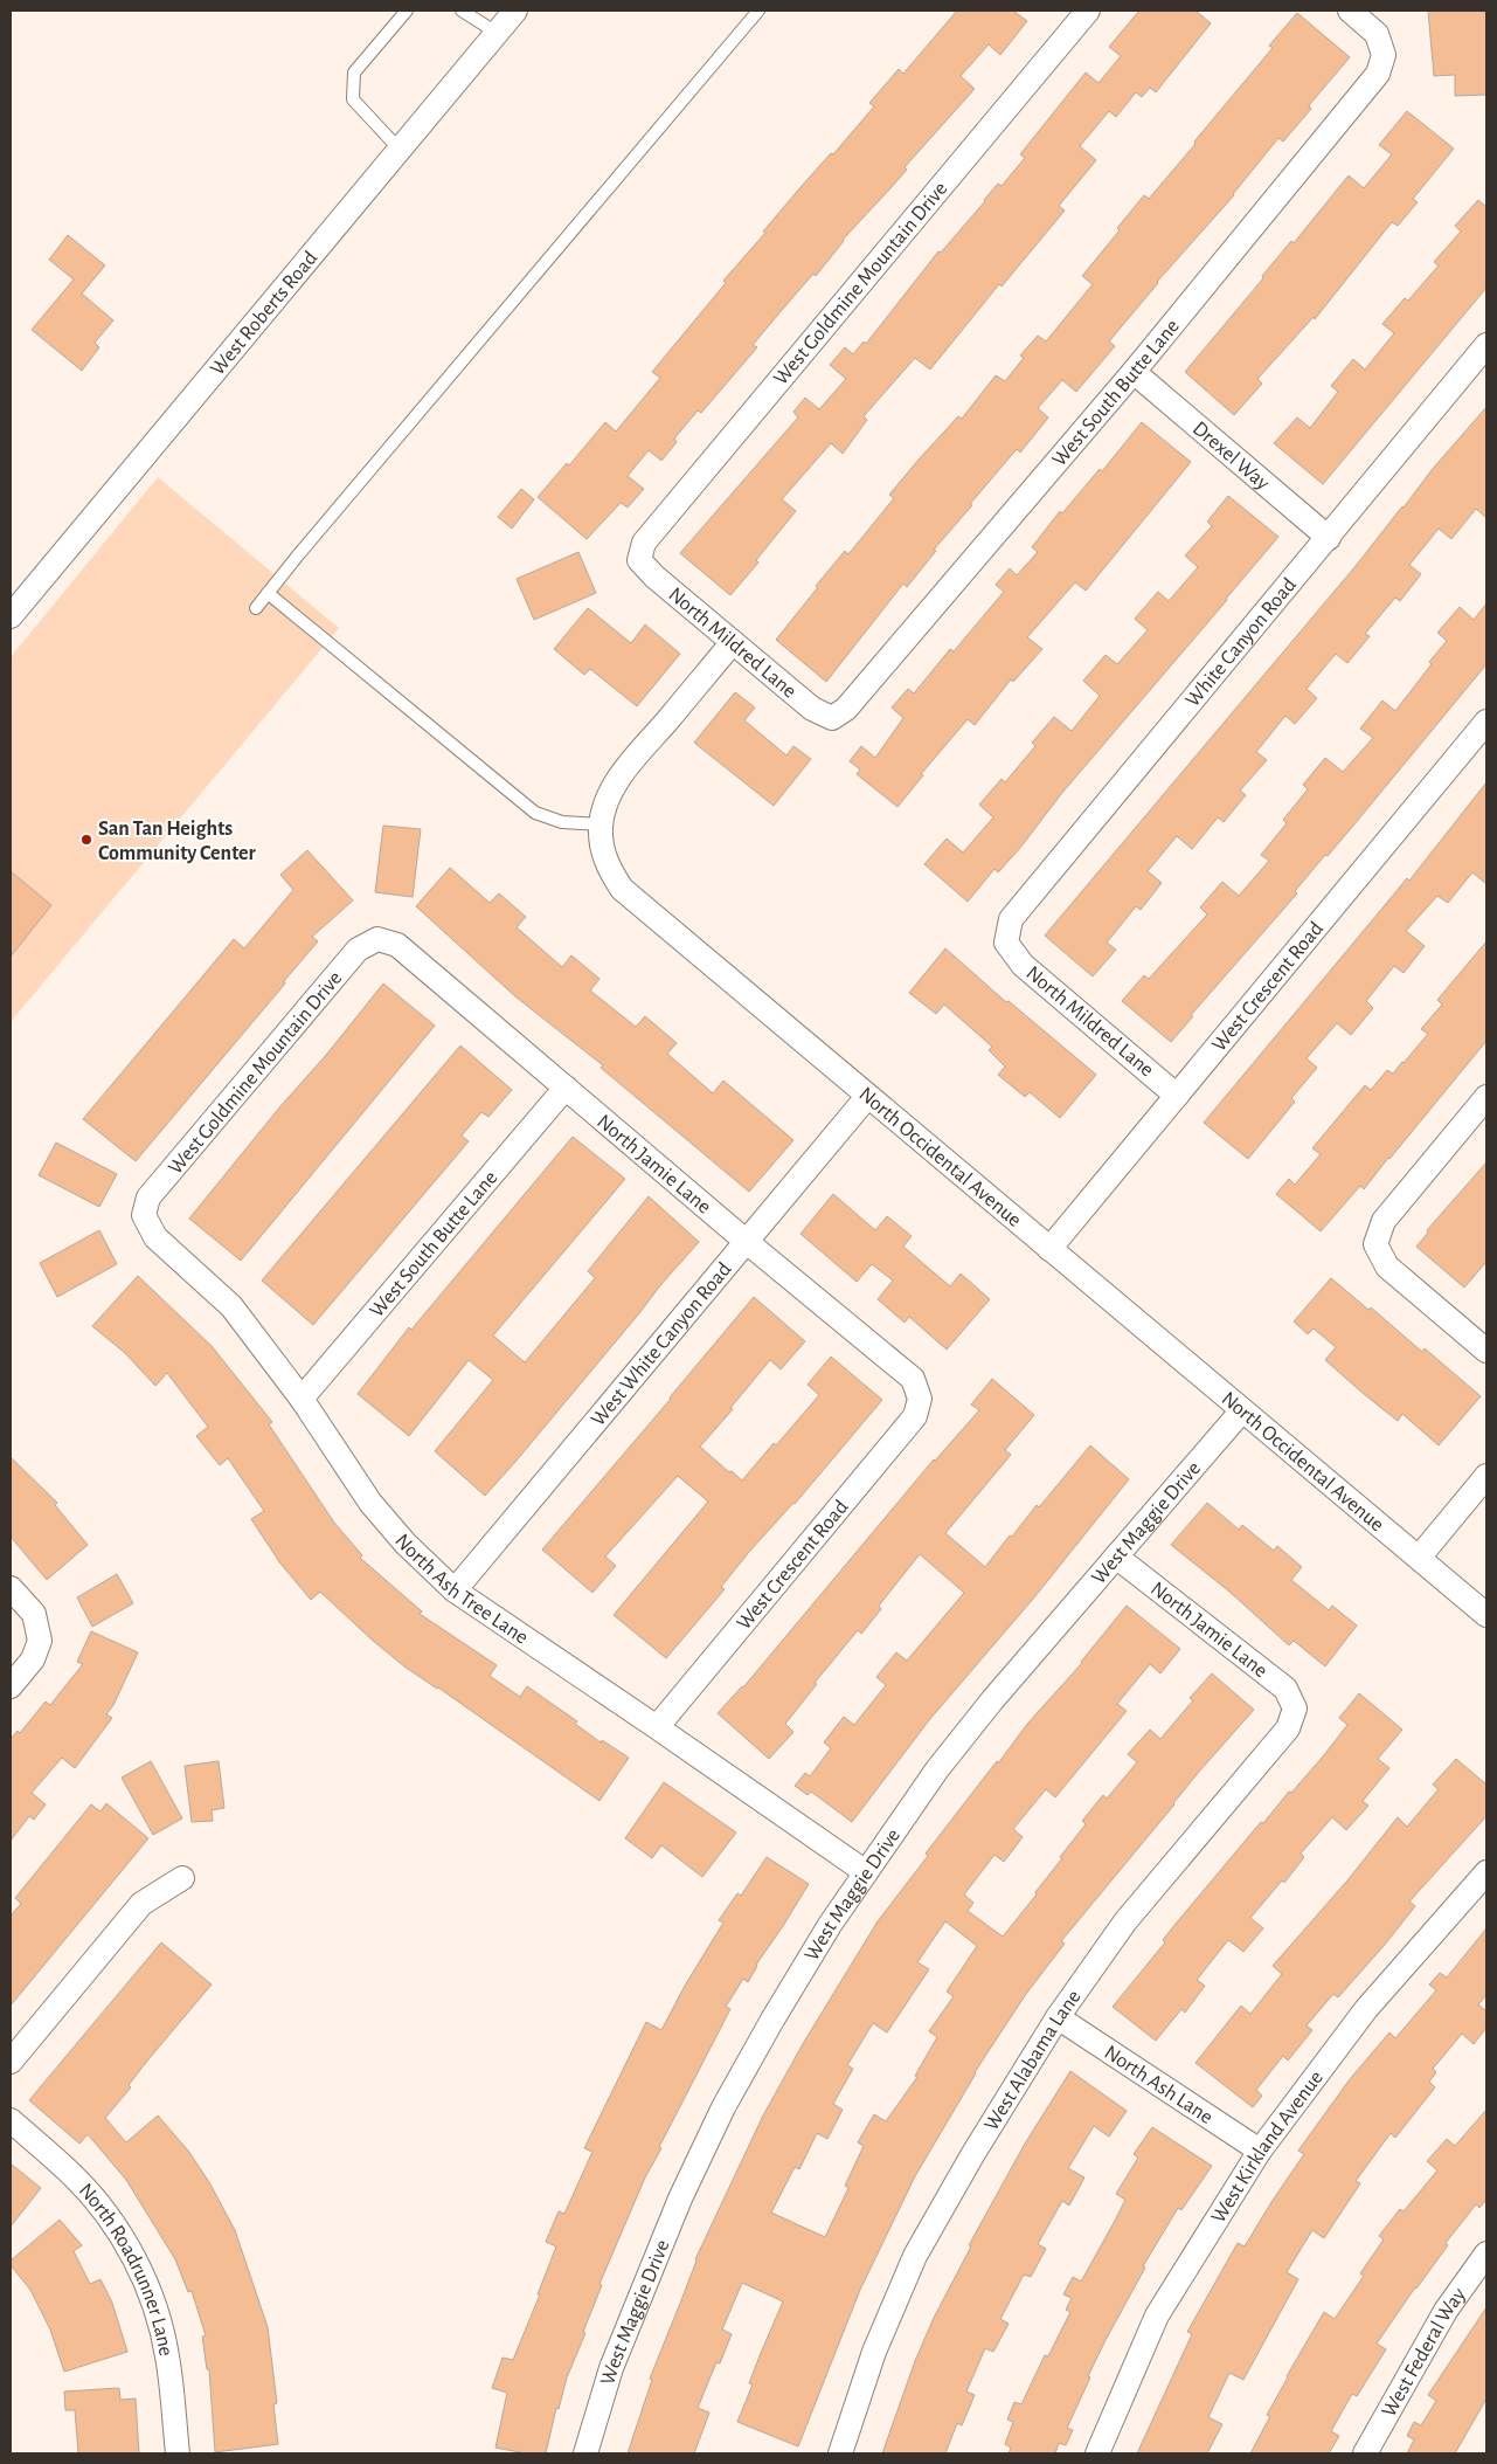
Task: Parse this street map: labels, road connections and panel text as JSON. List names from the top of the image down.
{
  "streets": {
    "street": [
      "West Goldmine Mountain Drive",
      "West Roberts Road",
      "West South Butte Lane",
      "Drexel Way",
      "North Mildred Lane",
      "White Canyon Road",
      "West Crescent Road",
      "North Occidental Avenue",
      "North Jamie Lane",
      "West White Canyon Road",
      "West Maggie Drive",
      "North Ash Tree Lane",
      "West Alabama Lane",
      "North Ash Lane",
      "West Kirkland Avenue",
      "North Roadrunner Lane",
      "West Federal Way"
    ]
  },
  "crossings": [
    ["West Goldmine Mountain Drive", "North Mildred Lane"],
    ["West Goldmine Mountain Drive", "North Jamie Lane"],
    ["West Goldmine Mountain Drive", "North Ash Tree Lane"],
    ["West South Butte Lane", "Drexel Way"],
    ["West South Butte Lane", "North Mildred Lane"],
    ["West South Butte Lane", "North Jamie Lane"],
    ["West South Butte Lane", "North Ash Tree Lane"],
    ["Drexel Way", "White Canyon Road"],
    ["North Mildred Lane", "White Canyon Road"],
    ["North Mildred Lane", "West Crescent Road"],
    ["North Mildred Lane", "North Occidental Avenue"],
    ["West Crescent Road", "North Occidental Avenue"],
    ["West Crescent Road", "North Jamie Lane"],
    ["West Crescent Road", "North Ash Tree Lane"],
    ["North Occidental Avenue", "West White Canyon Road"],
    ["North Occidental Avenue", "West Maggie Drive"],
    ["North Jamie Lane", "West White Canyon Road"],
    ["North Jamie Lane", "West Maggie Drive"],
    ["North Jamie Lane", "West Alabama Lane"],
    ["West White Canyon Road", "North Ash Tree Lane"],
    ["West Maggie Drive", "North Ash Tree Lane"],
    ["West Alabama Lane", "North Ash Lane"],
    ["North Ash Lane", "West Kirkland Avenue"]
  ],
  "places": ["San Tan Heights Community Center"]
}
